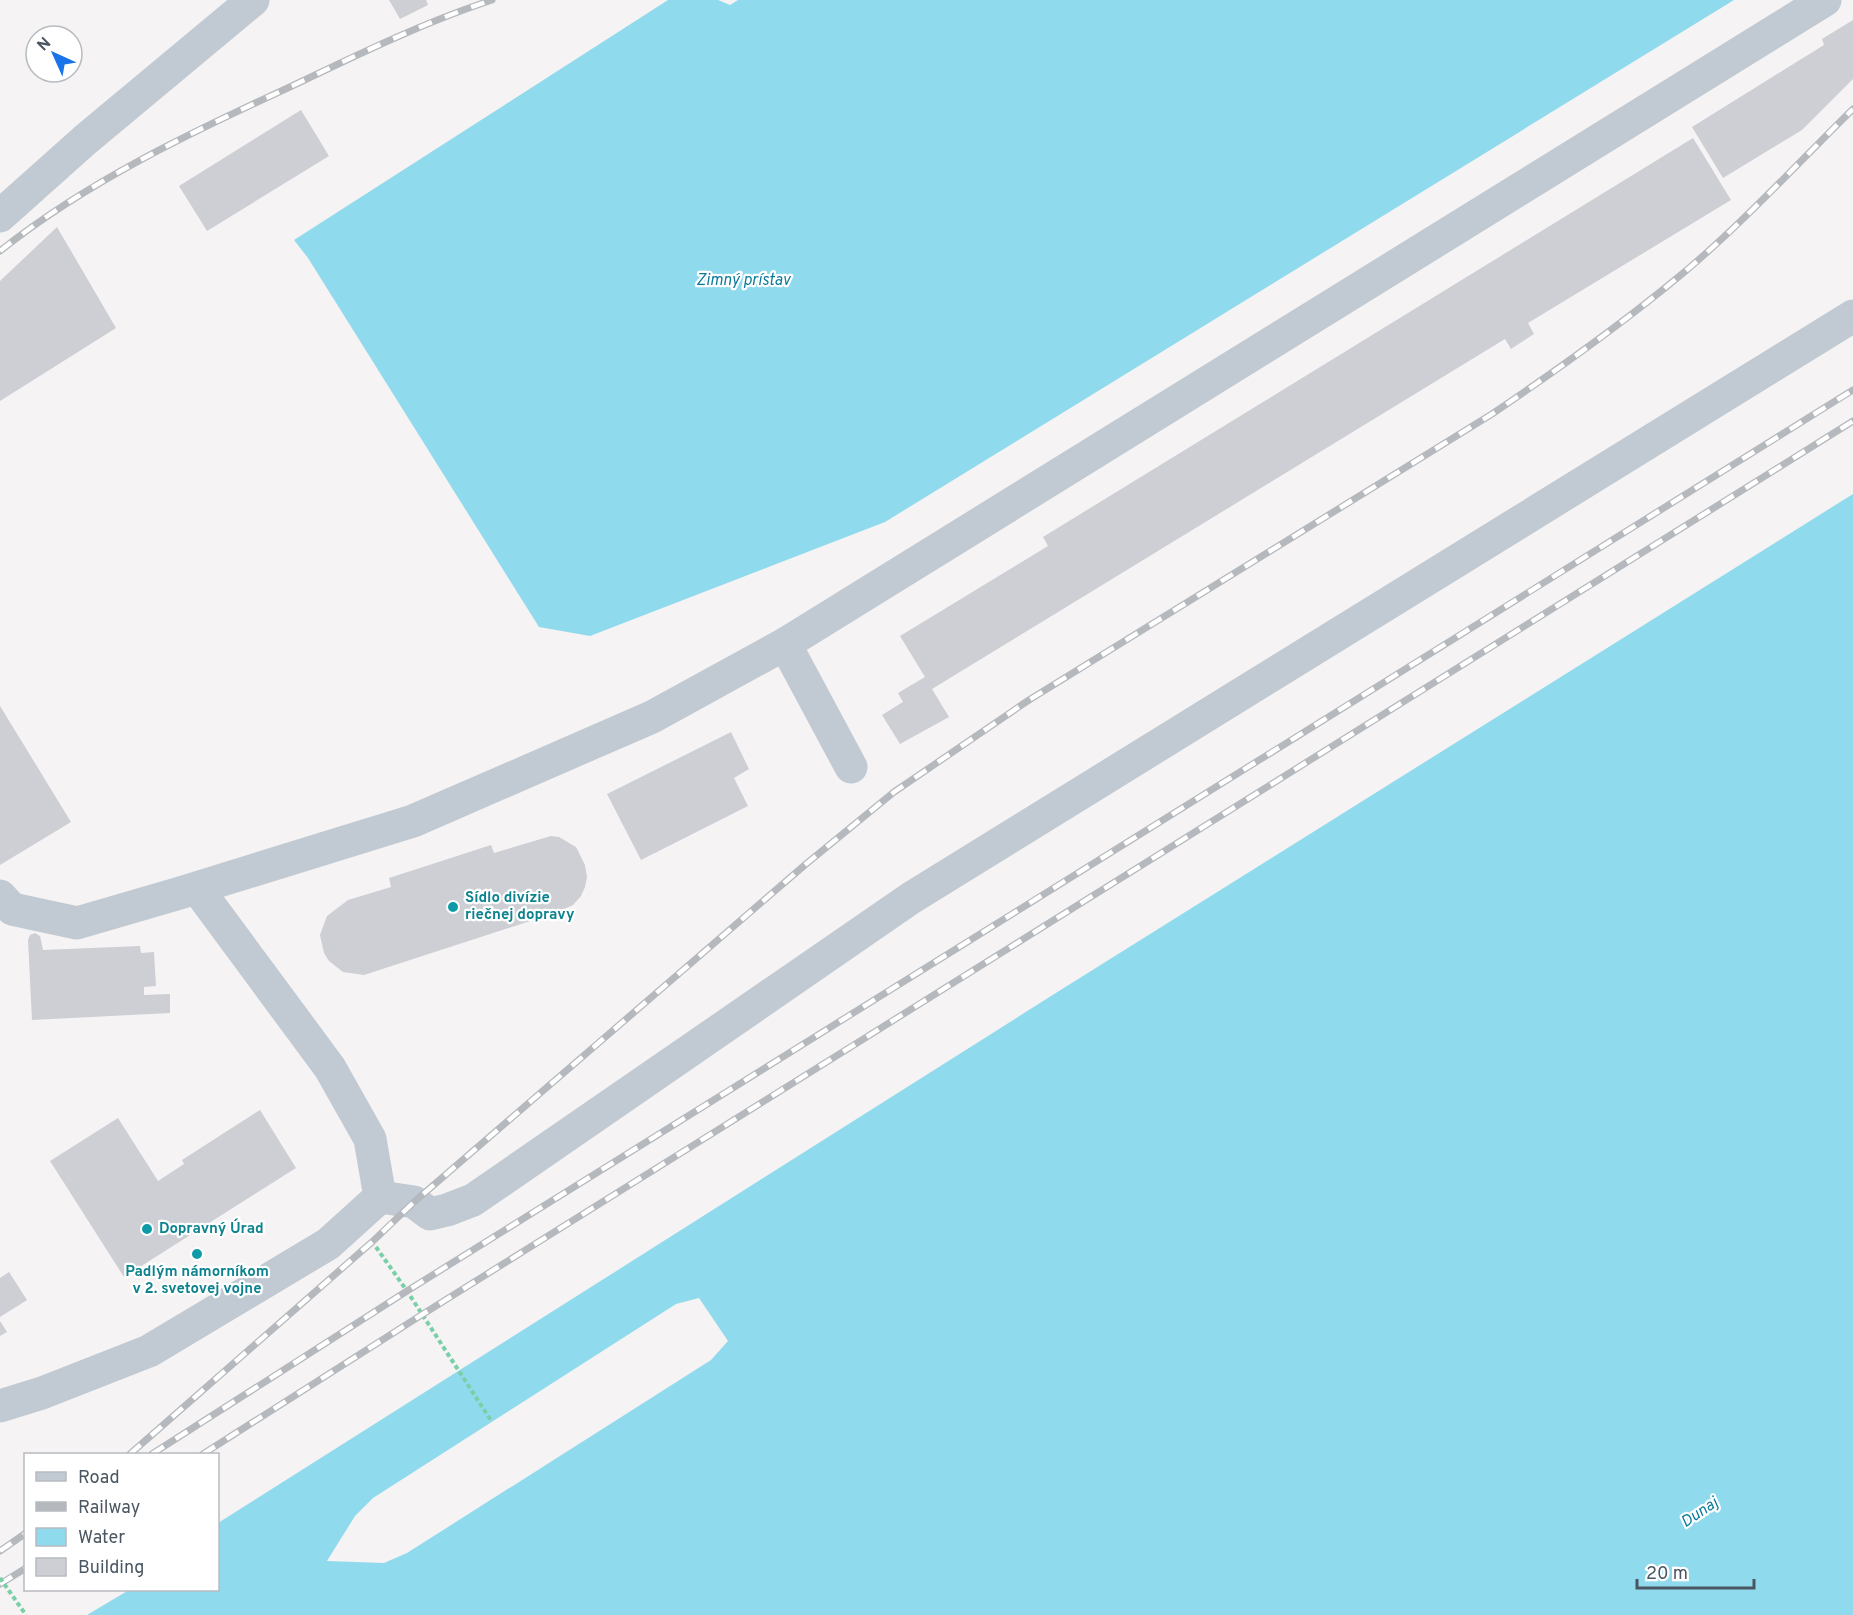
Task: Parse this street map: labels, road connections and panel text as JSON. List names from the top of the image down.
{
  "water": ["Zimný prístav", "Dunaj"],
  "places": ["Sídlo divízie riečnej dopravy", "Dopravný Úrad", "Padlým námorníkom v 2. svetovej vojne"],
  "legend": [
    "Road",
    "Railway",
    "Water",
    "Building"
  ],
  "scale_bar": "20 m",
  "north": "top left"
}
